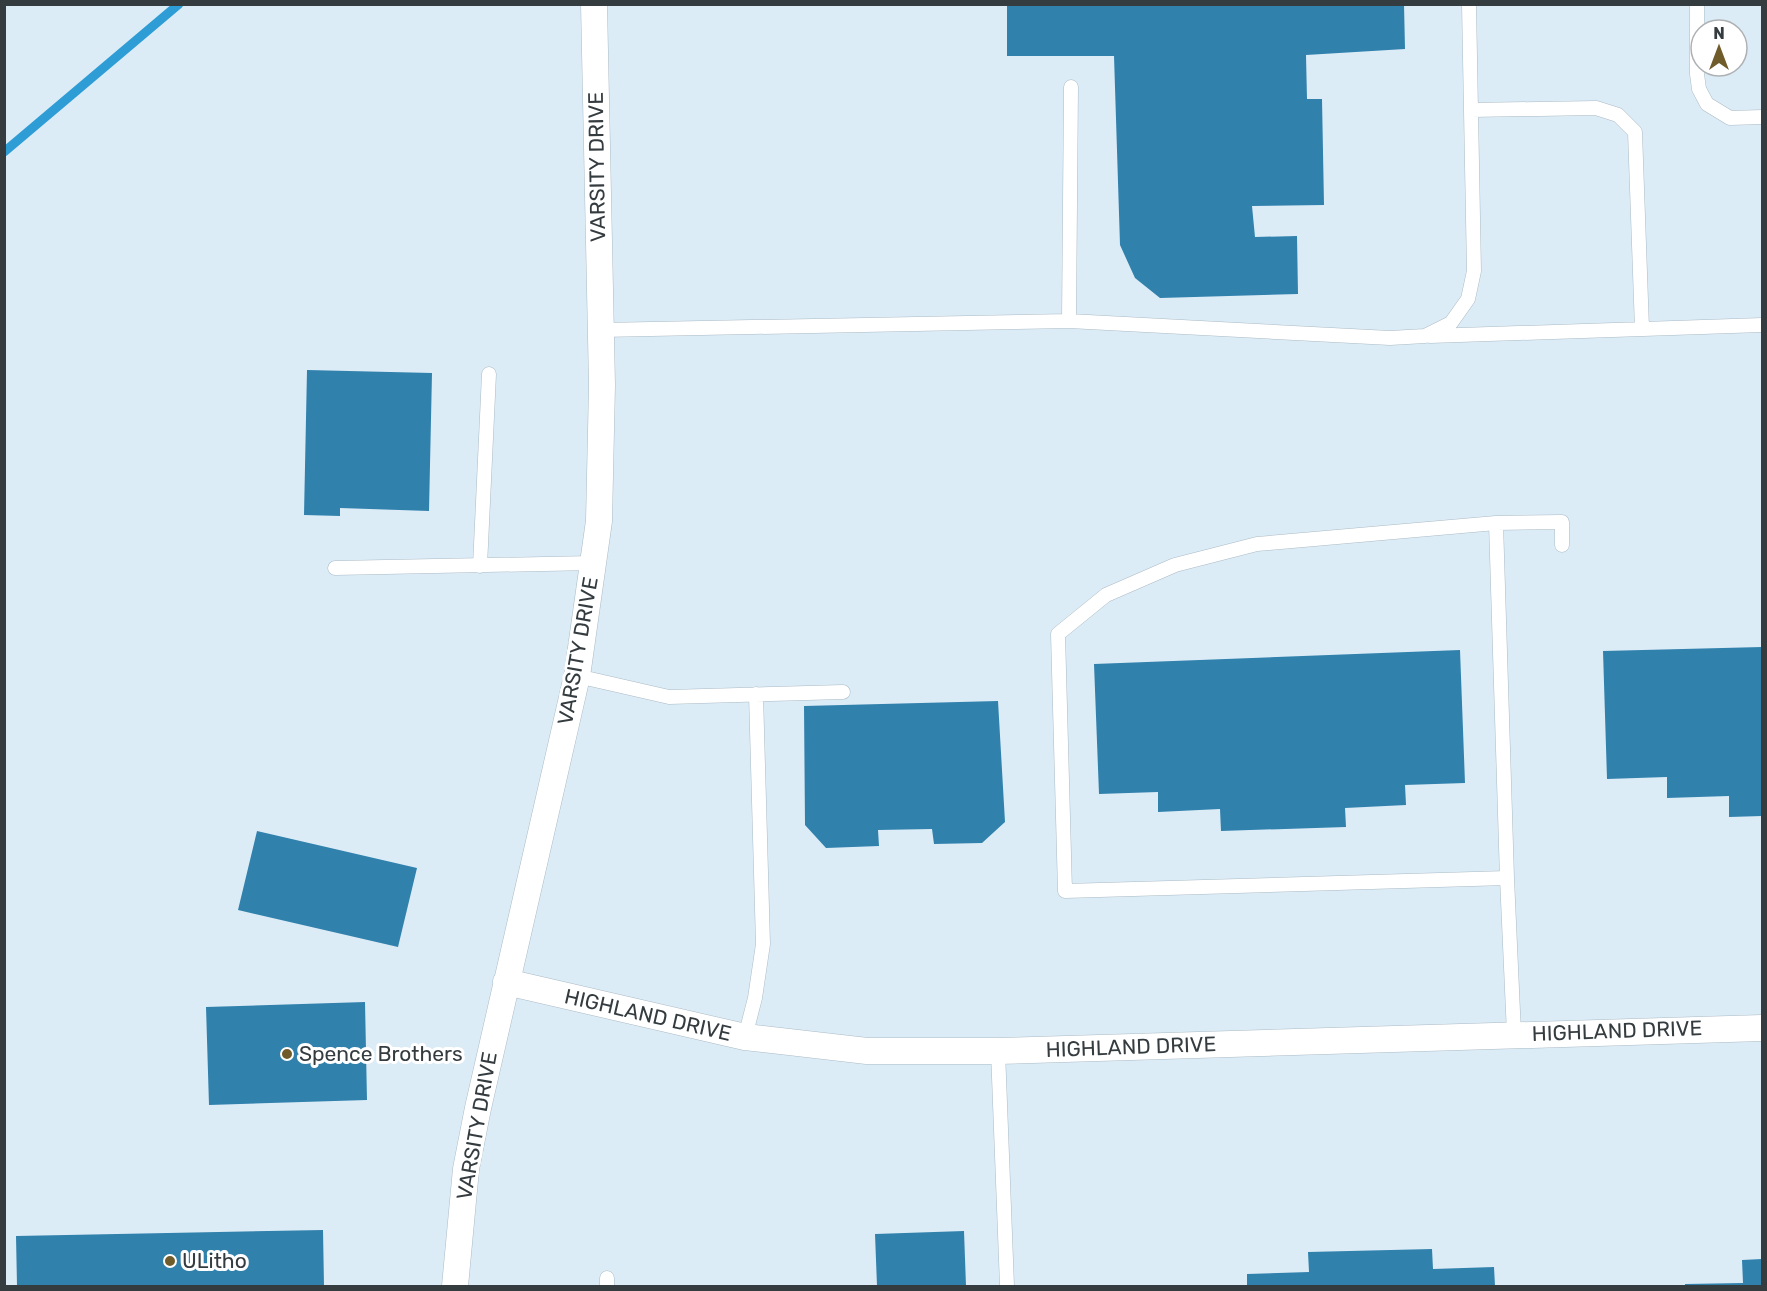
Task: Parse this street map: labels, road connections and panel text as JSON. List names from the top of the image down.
{
  "streets": {
    "street": ["VARSITY DRIVE", "HIGHLAND DRIVE"]
  },
  "crossings": [
    ["VARSITY DRIVE", "HIGHLAND DRIVE"]
  ],
  "places": ["Spence Brothers", "ULitho"],
  "north": "top"
}
